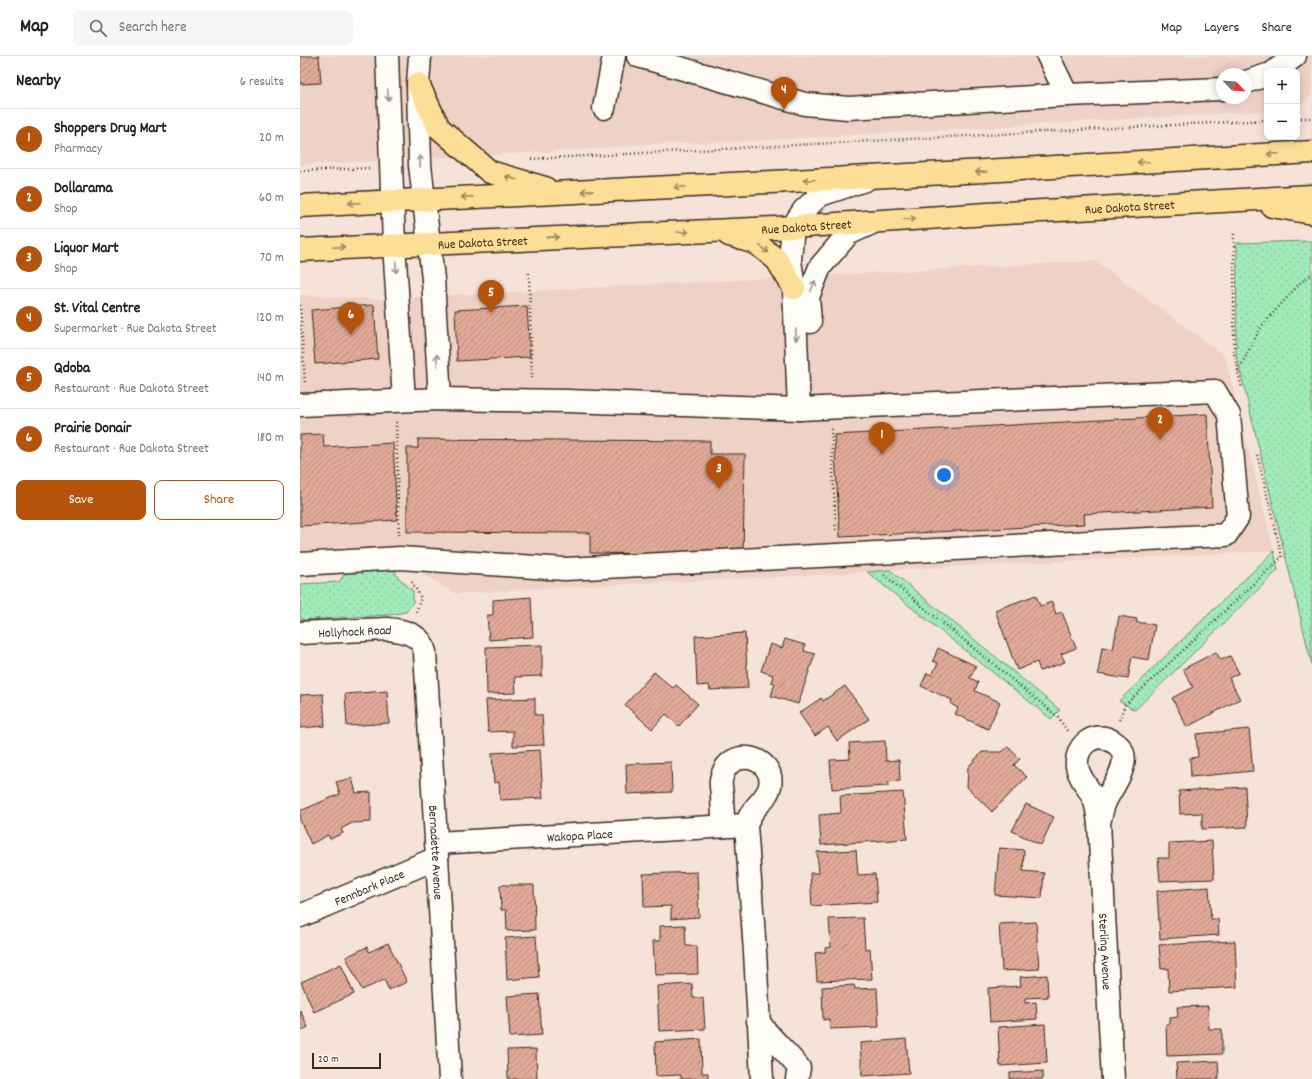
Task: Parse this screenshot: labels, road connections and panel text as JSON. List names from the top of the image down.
{
  "streets": {
    "main road": ["Rue Dakota Street"],
    "street": [
      "Hollyhock Road",
      "Wakopa Place",
      "Bernadette Avenue",
      "Fennbark Place",
      "Sterling Avenue"
    ]
  },
  "crossings": [
    ["Hollyhock Road", "Bernadette Avenue"],
    ["Wakopa Place", "Bernadette Avenue"],
    ["Wakopa Place", "Fennbark Place"],
    ["Bernadette Avenue", "Fennbark Place"]
  ],
  "scale_bar": "20 m",
  "north": "bottom right",
  "page": {
    "header": "Map",
    "search": "Search here",
    "nav": ["Map", "Layers", "Share"],
    "heading": ["Nearby", "6 results"],
    "map_buttons": ["+", "−"],
    "pins": [
      "4",
      "5",
      "6",
      "2",
      "1",
      "3"
    ],
    "list": [
      {
        "mark": "1",
        "name": "Shoppers Drug Mart",
        "note": "Pharmacy",
        "value": "20 m"
      },
      {
        "mark": "2",
        "name": "Dollarama",
        "note": "Shop",
        "value": "60 m"
      },
      {
        "mark": "3",
        "name": "Liquor Mart",
        "note": "Shop",
        "value": "70 m"
      },
      {
        "mark": "4",
        "name": "St. Vital Centre",
        "note": "Supermarket · Rue Dakota Street",
        "value": "120 m"
      },
      {
        "mark": "5",
        "name": "Qdoba",
        "note": "Restaurant · Rue Dakota Street",
        "value": "140 m"
      },
      {
        "mark": "6",
        "name": "Prairie Donair",
        "note": "Restaurant · Rue Dakota Street",
        "value": "180 m"
      }
    ],
    "buttons": ["Save", "Share"],
    "scale": "20 m"
  }
}
